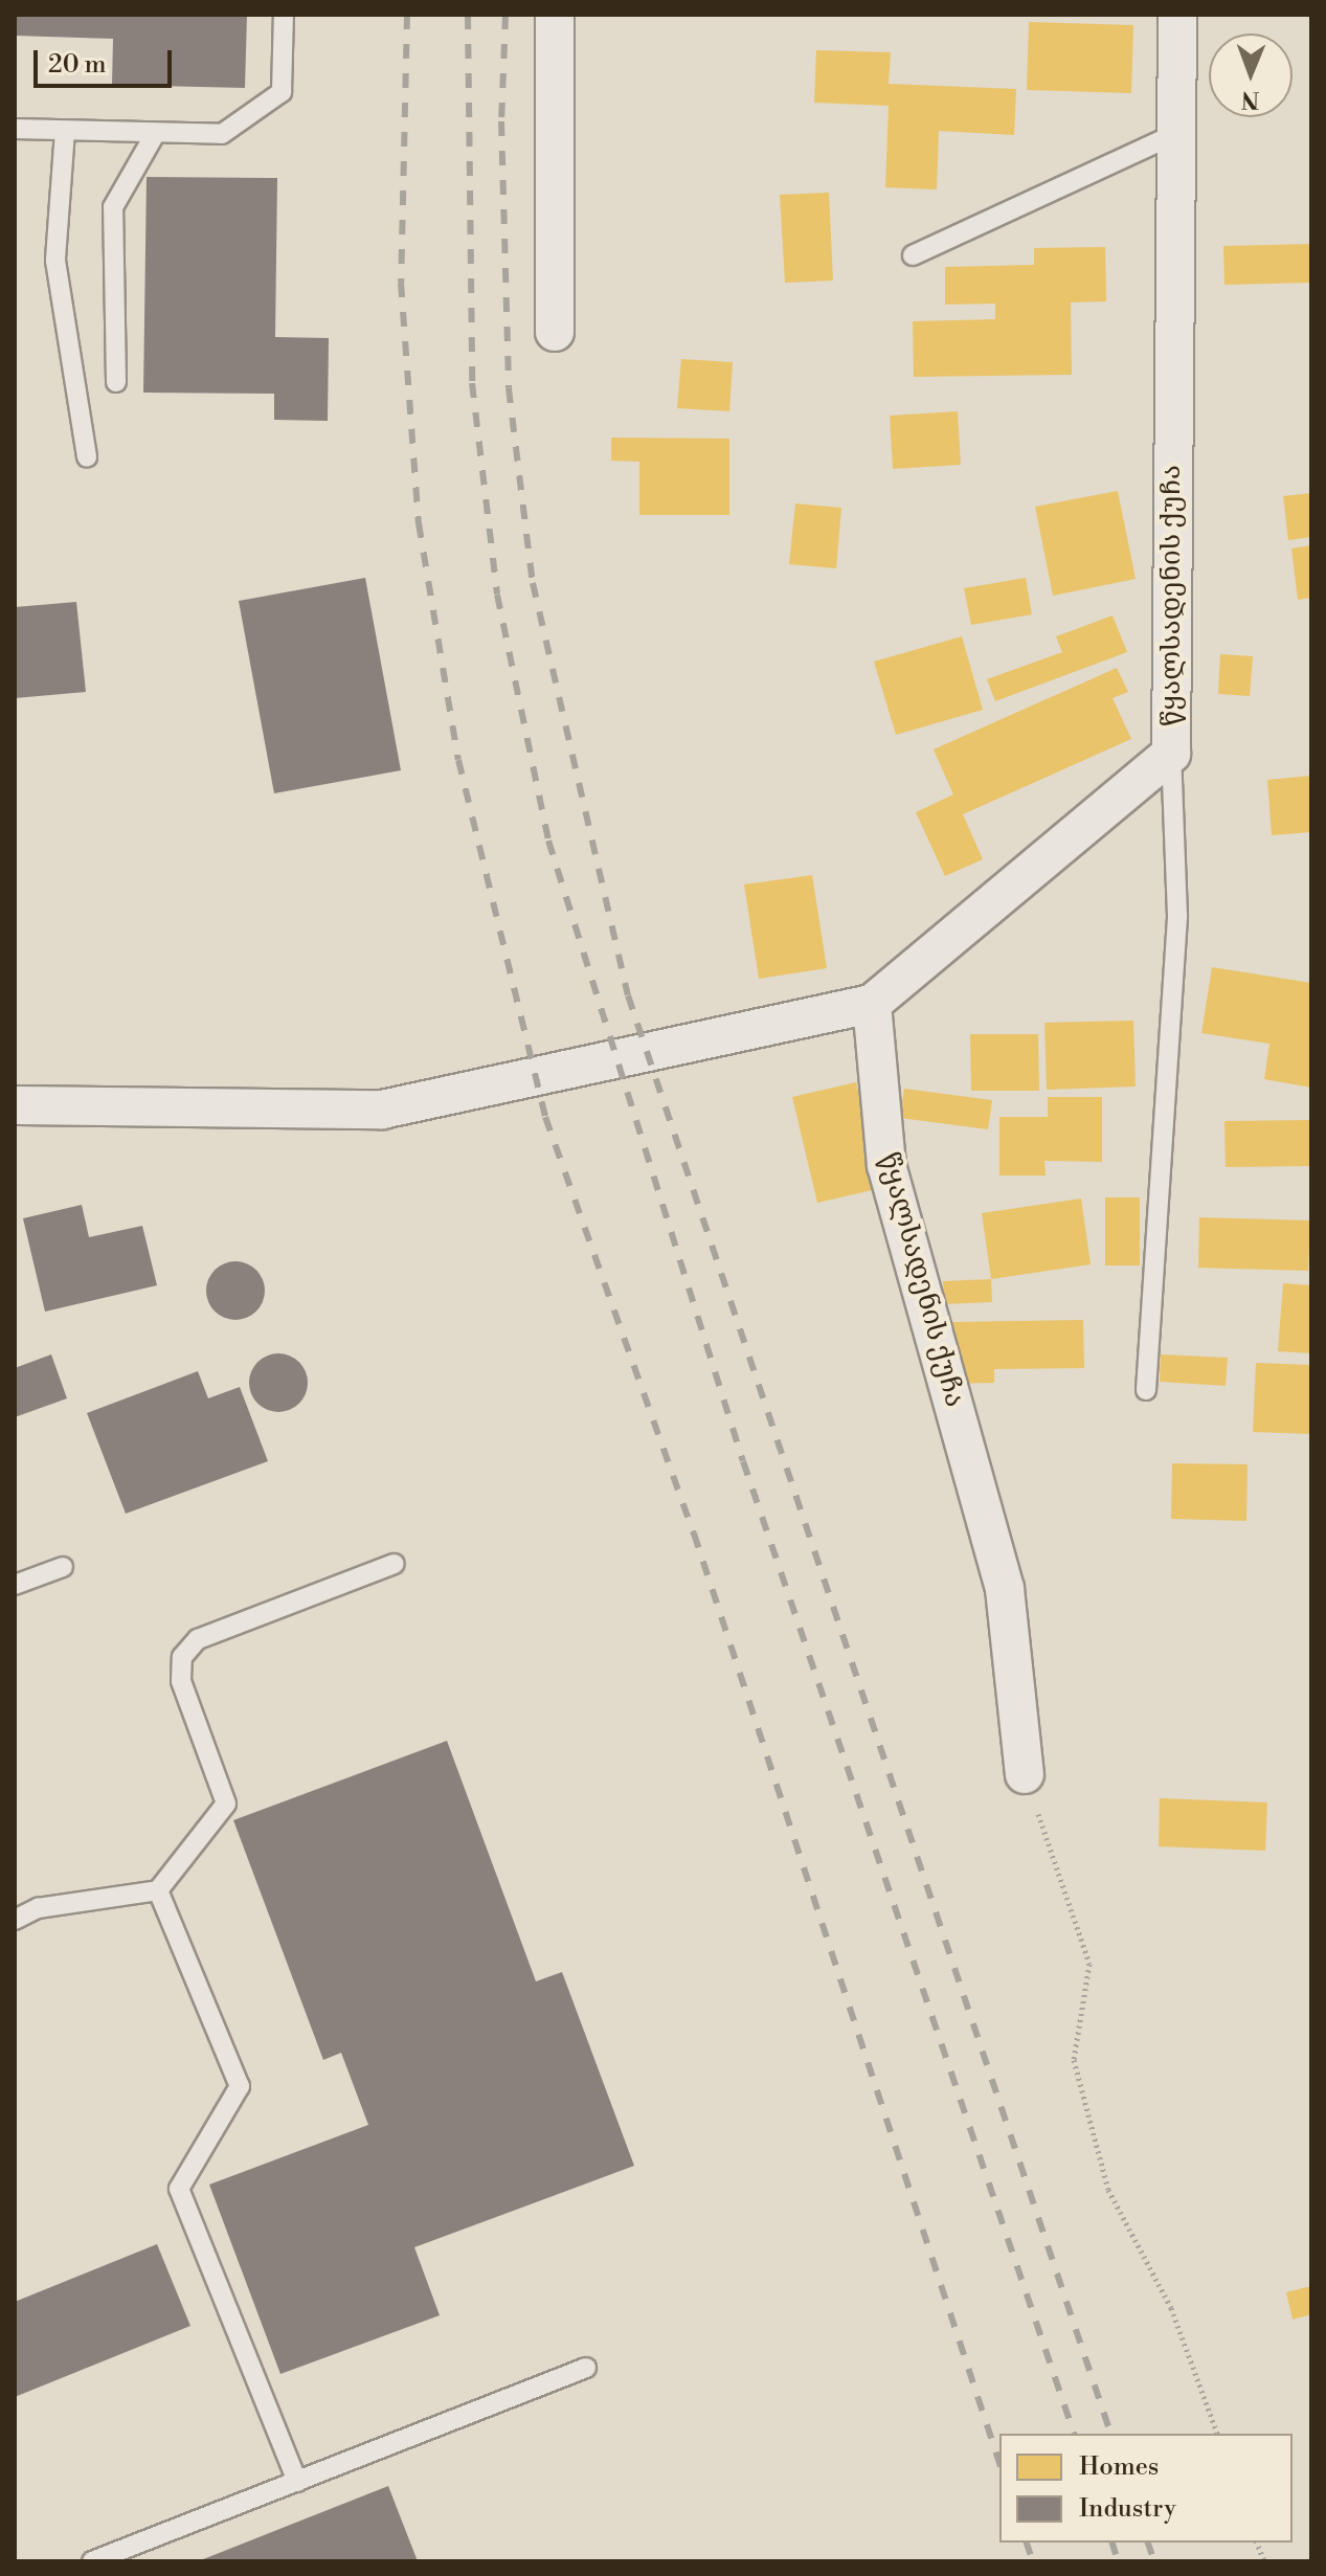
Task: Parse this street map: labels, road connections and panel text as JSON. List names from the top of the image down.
{
  "streets": {
    "street": ["წყალსადენის ქუჩა"]
  },
  "legend": ["Homes", "Industry"],
  "scale_bar": "20 m",
  "north": "bottom"
}
